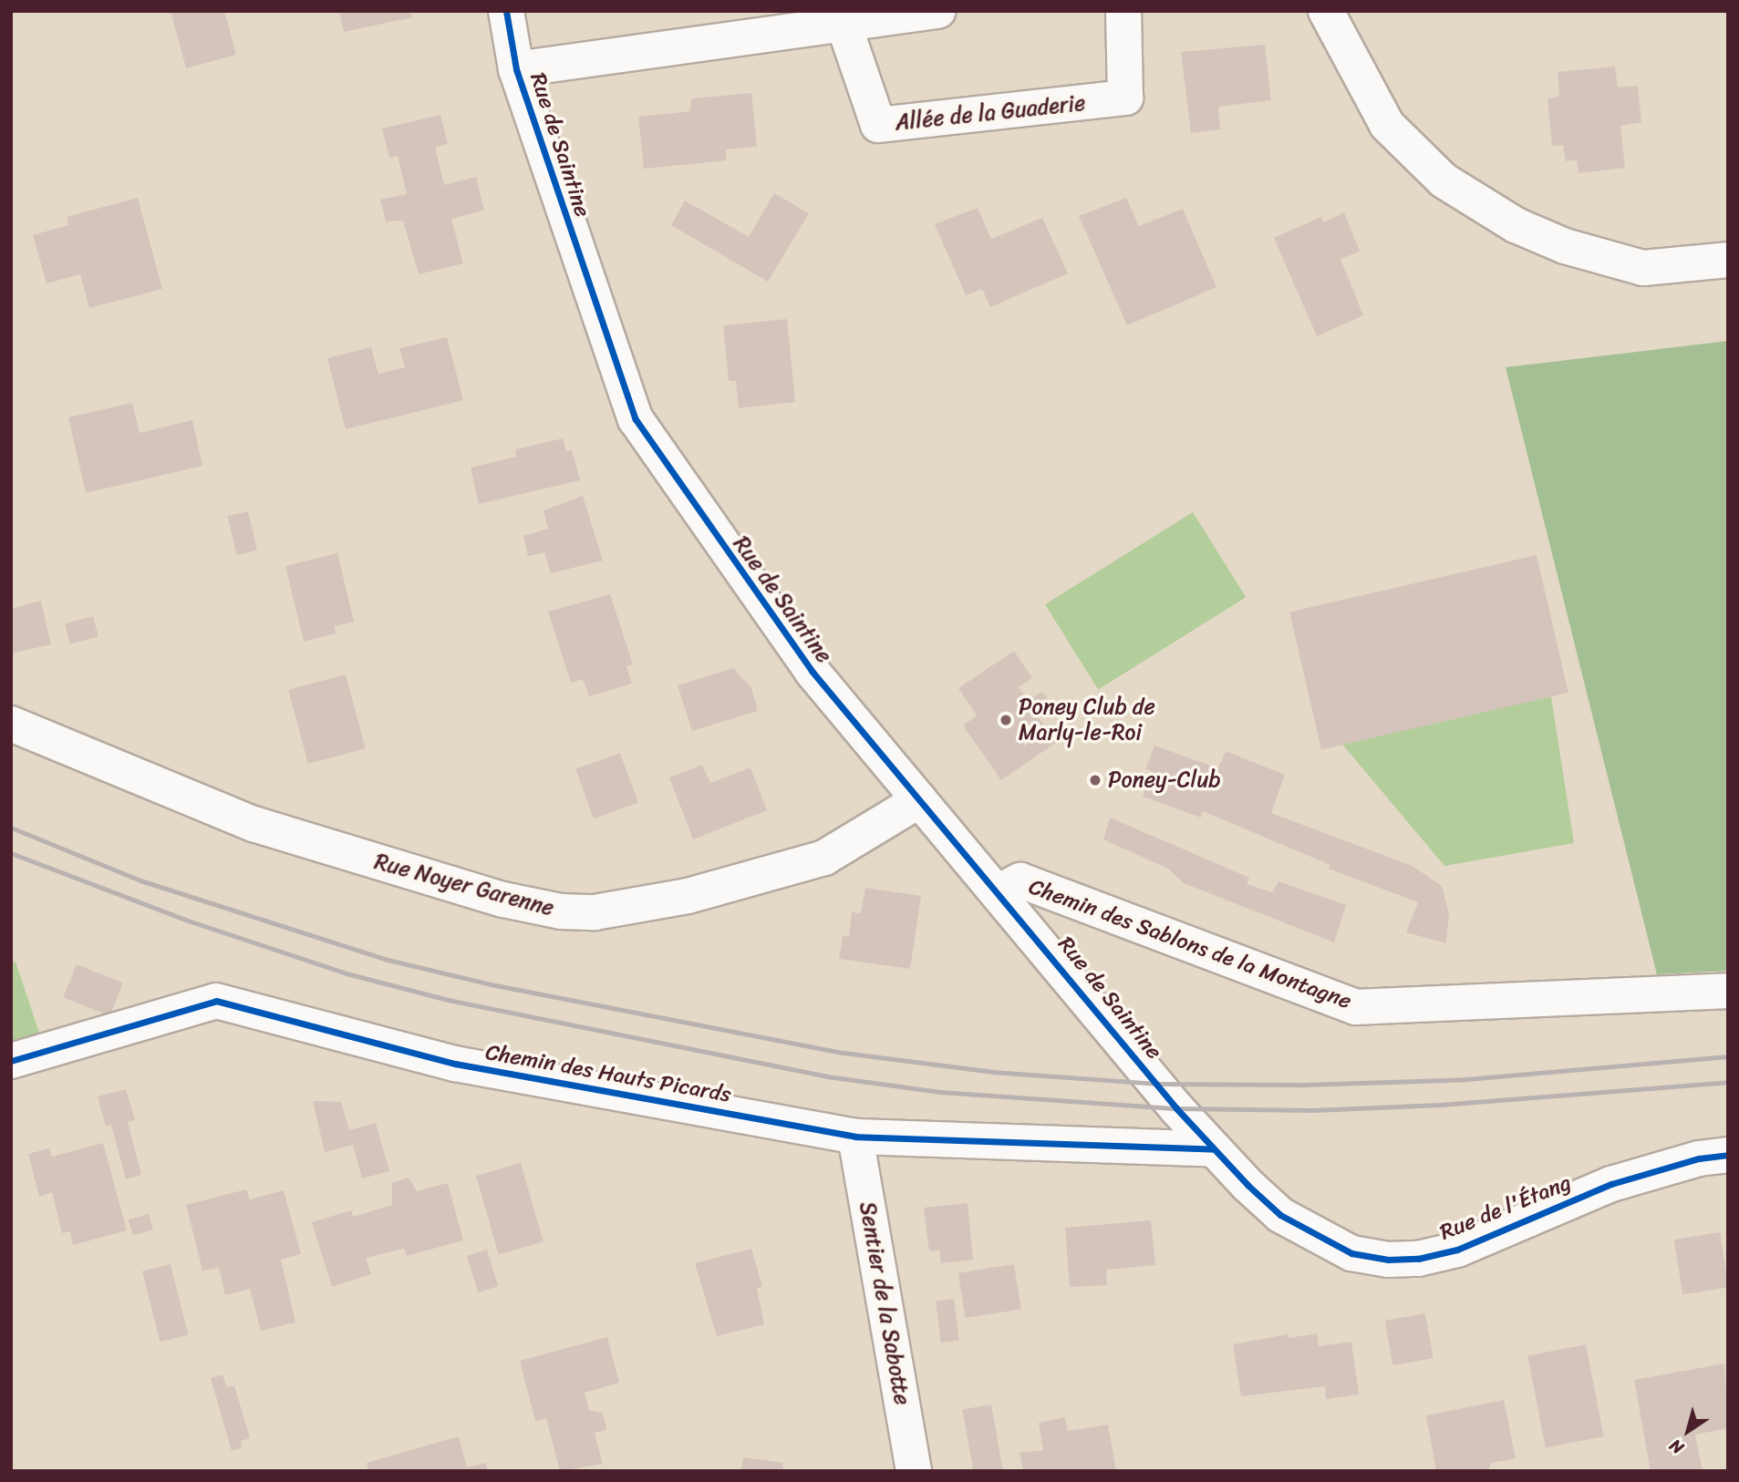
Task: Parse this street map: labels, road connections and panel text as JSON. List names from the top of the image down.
{
  "streets": {
    "street": [
      "Allée de la Guaderie",
      "Rue de Saintine",
      "Rue Noyer Garenne",
      "Chemin des Sablons de la Montagne",
      "Chemin des Hauts Picards",
      "Rue de l'Étang",
      "Sentier de la Sabotte"
    ]
  },
  "crossings": [
    ["Rue de Saintine", "Rue Noyer Garenne"],
    ["Rue de Saintine", "Chemin des Sablons de la Montagne"],
    ["Rue de Saintine", "Chemin des Hauts Picards"],
    ["Rue de Saintine", "Rue de l'Étang"],
    ["Chemin des Hauts Picards", "Rue de l'Étang"],
    ["Chemin des Hauts Picards", "Sentier de la Sabotte"]
  ],
  "places": ["Poney Club de Marly-le-Roi", "Poney-Club"],
  "north": "bottom left"
}
